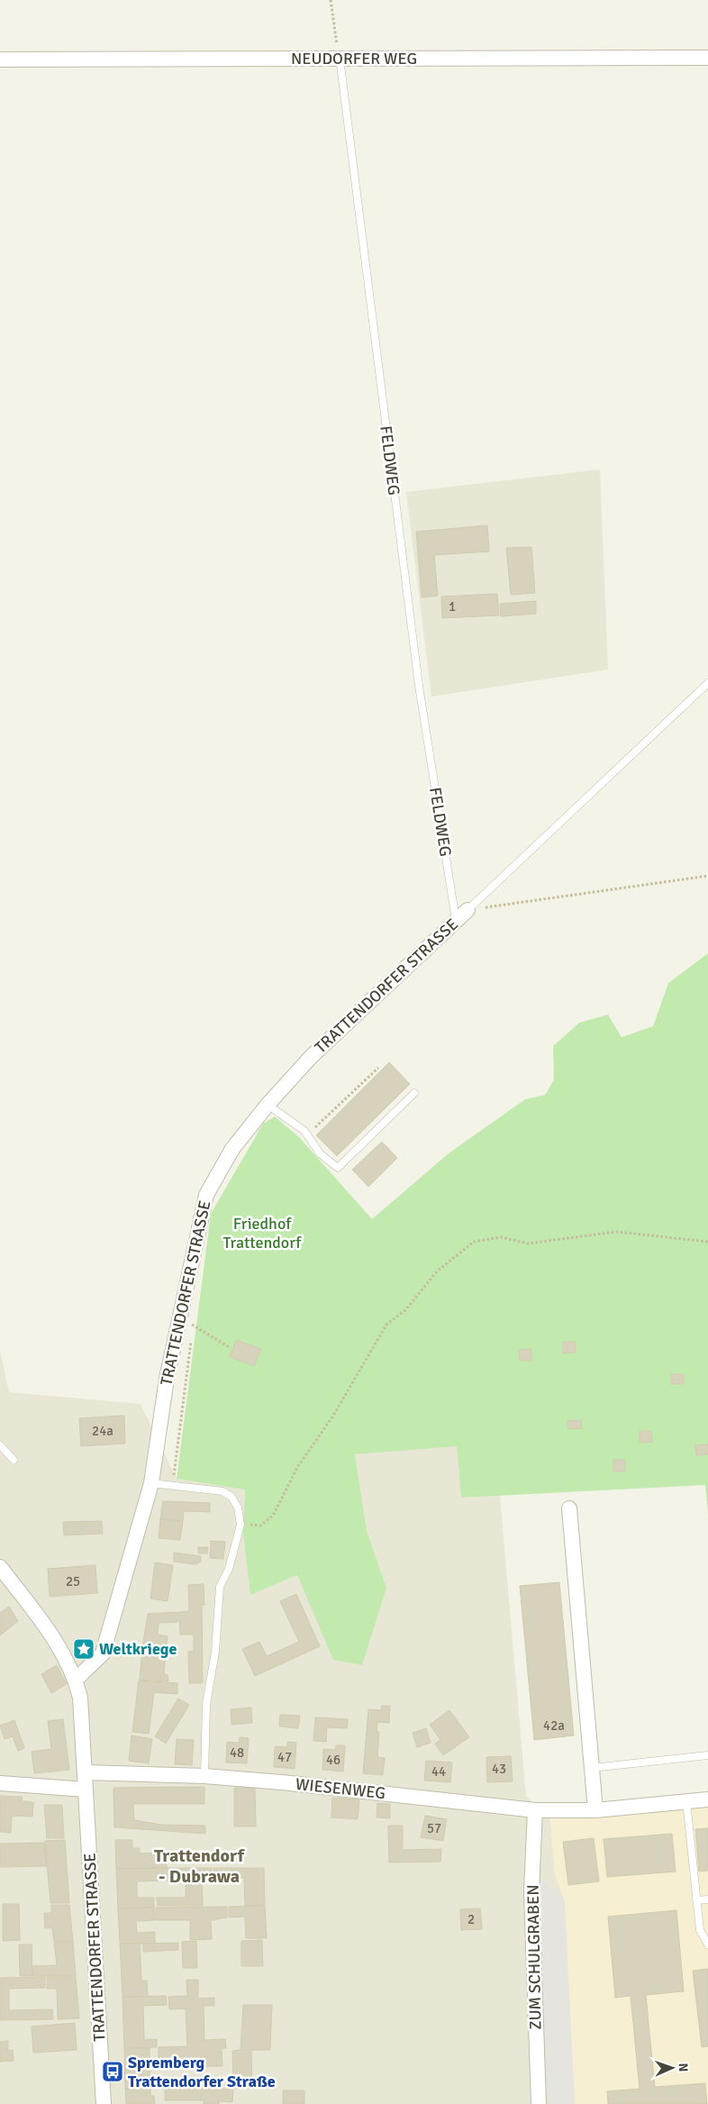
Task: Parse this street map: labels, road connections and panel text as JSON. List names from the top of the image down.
{
  "streets": {
    "street": [
      "NEUDORFER WEG",
      "TRATTENDORFER STRASSE",
      "WIESENWEG",
      "ZUM SCHULGRABEN"
    ],
    "lane": ["FELDWEG"]
  },
  "crossings": [
    ["NEUDORFER WEG", "FELDWEG"],
    ["FELDWEG", "TRATTENDORFER STRASSE"],
    ["TRATTENDORFER STRASSE", "WIESENWEG"],
    ["WIESENWEG", "ZUM SCHULGRABEN"]
  ],
  "districts": ["Trattendorf - Dubrawa"],
  "parks": ["Friedhof Trattendorf"],
  "places": {
    "place": ["Weltkriege"],
    "bus stop": ["Spremberg Trattendorfer Straße"]
  },
  "house_numbers": [
    "1",
    "24a",
    "25",
    "42a",
    "48",
    "47",
    "46",
    "43",
    "44",
    "57",
    "2"
  ],
  "north": "right"
}
